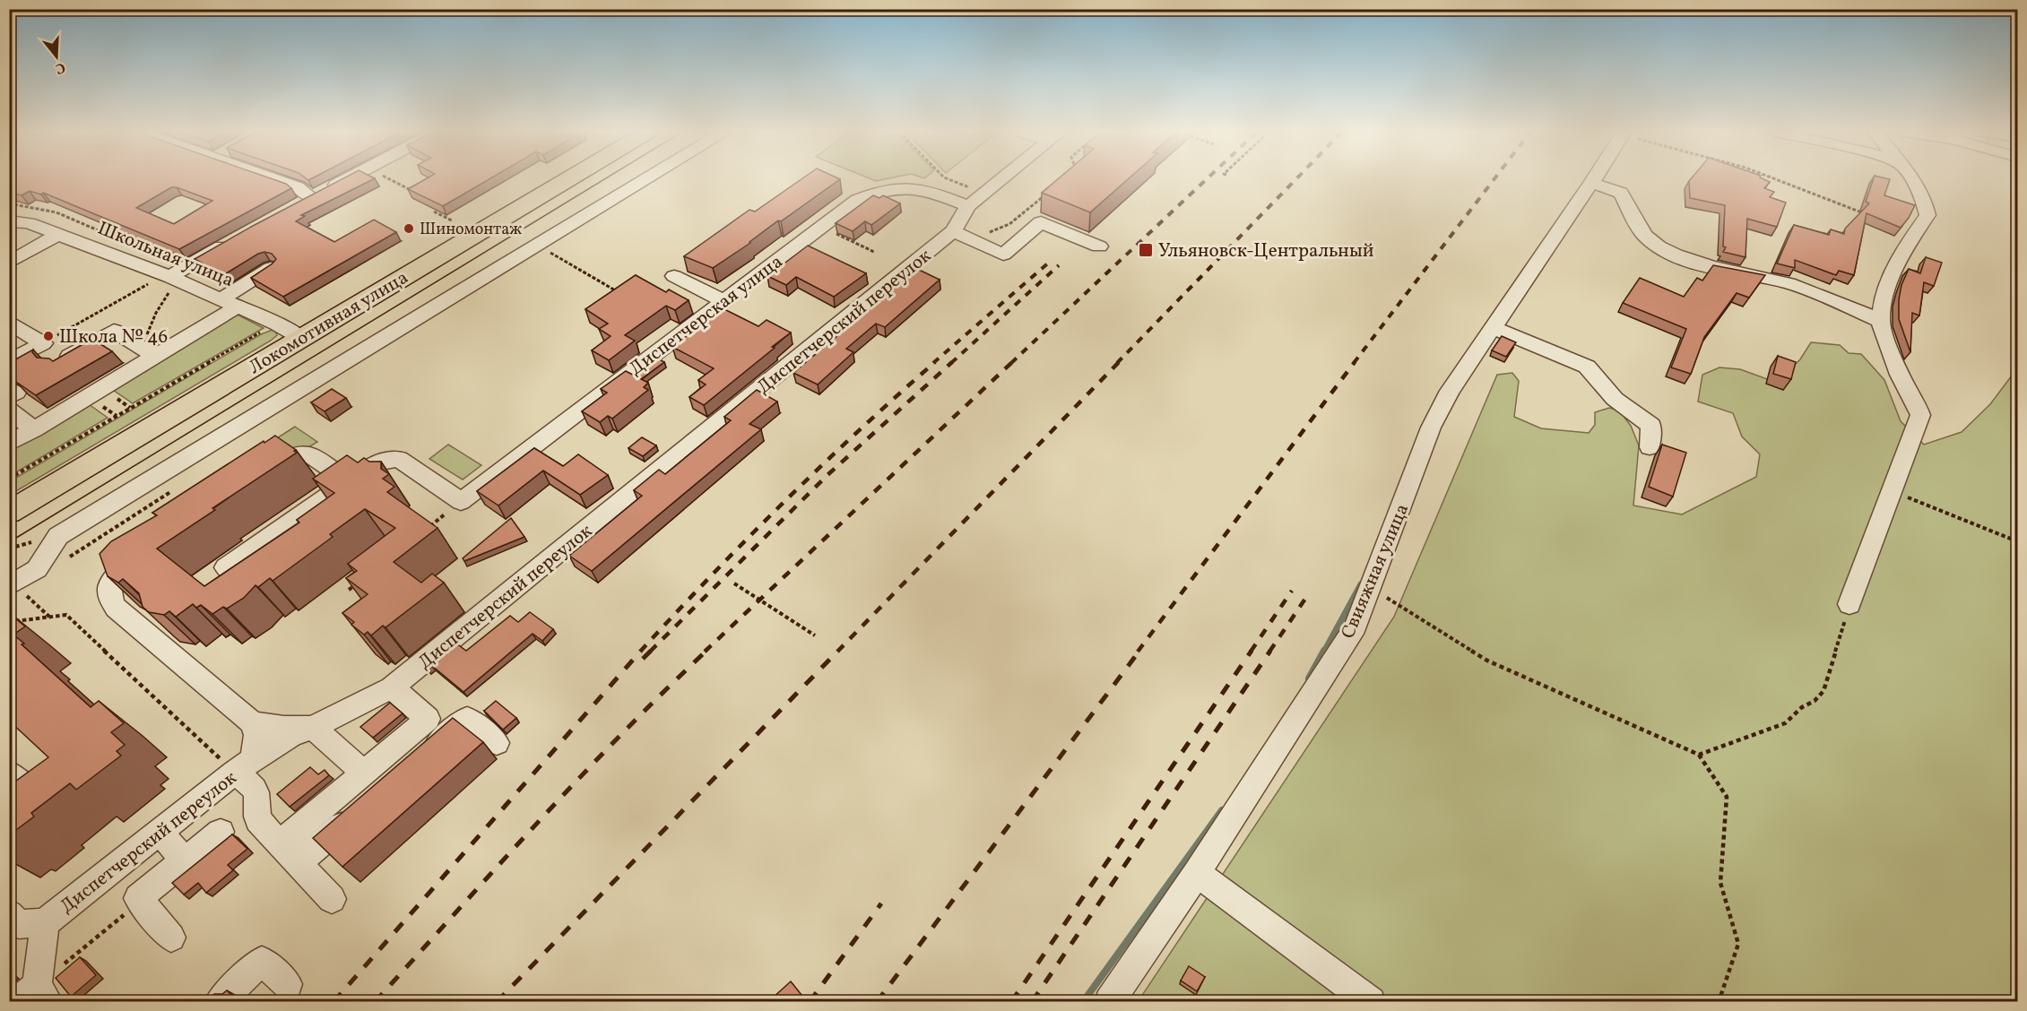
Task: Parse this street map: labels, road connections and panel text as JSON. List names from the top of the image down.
{
  "streets": {
    "main road": ["Локомотивная улица"],
    "street": [
      "Школьная улица",
      "Диспетчерская улица",
      "Диспетчерский переулок",
      "Свияжная улица"
    ]
  },
  "crossings": [
    ["Школьная улица", "Локомотивная улица"],
    ["Диспетчерская улица", "Диспетчерский переулок"]
  ],
  "places": {
    "other": ["Шиномонтаж", "Школа № 46"],
    "transit": ["Ульяновск-Центральный"]
  },
  "north": "bottom"
}
